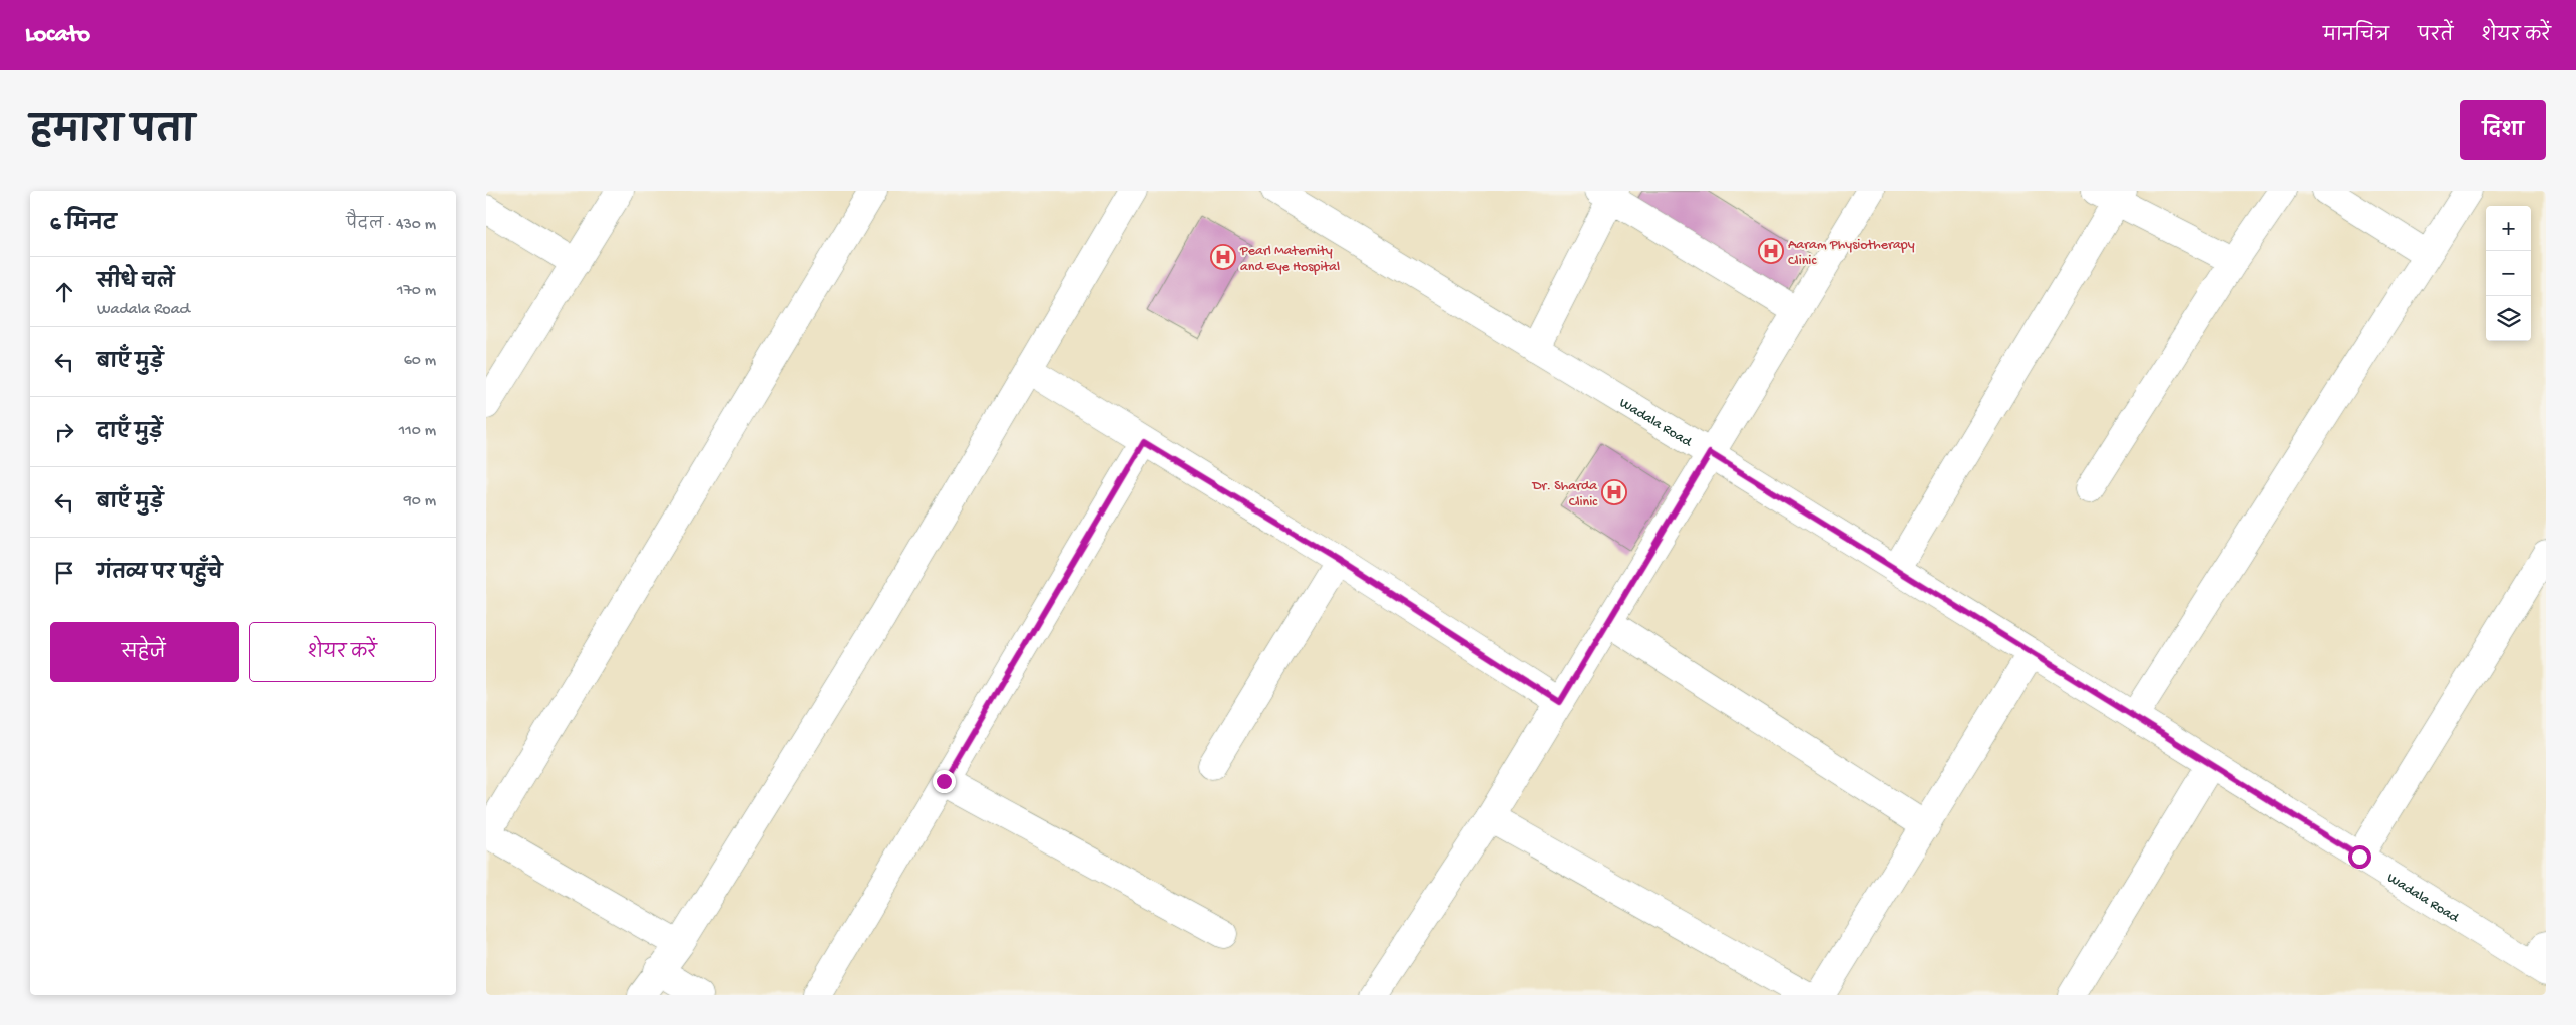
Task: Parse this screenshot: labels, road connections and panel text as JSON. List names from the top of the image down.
{
  "streets": {
    "street": ["Wadala Road"]
  },
  "places": {
    "hospital": ["Aaram Physiotherapy Clinic", "Pearl Maternity and Eye Hospital", "Dr. Sharda Clinic"]
  },
  "page": {
    "header": "Locato",
    "nav": ["मानचित्र", "परतें", "शेयर करें"],
    "title": "हमारा पता",
    "buttons": [
      "दिशा",
      ["सहेजें", "शेयर करें"]
    ],
    "heading": ["6 मिनट", "पैदल · 430 m"],
    "map_buttons": ["+", "−"],
    "list": [
      ["सीधे चलें", "Wadala Road", "170 m"],
      ["बाएँ मुड़ें", "60 m"],
      ["दाएँ मुड़ें", "110 m"],
      ["बाएँ मुड़ें", "90 m"],
      "गंतव्य पर पहुँचे"
    ]
  }
}
